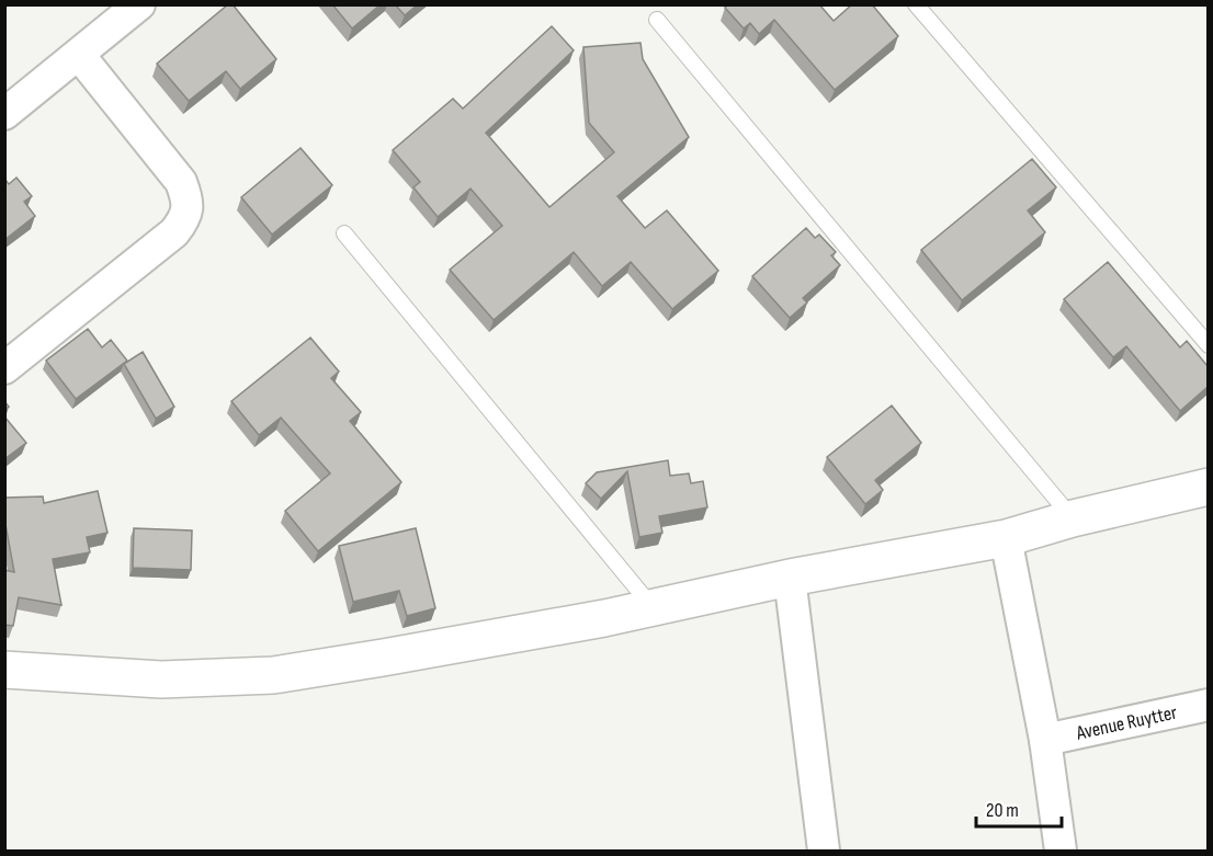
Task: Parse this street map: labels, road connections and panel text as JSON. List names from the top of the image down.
{
  "streets": {
    "street": ["Avenue Ruytter"]
  },
  "scale_bar": "20 m"
}
